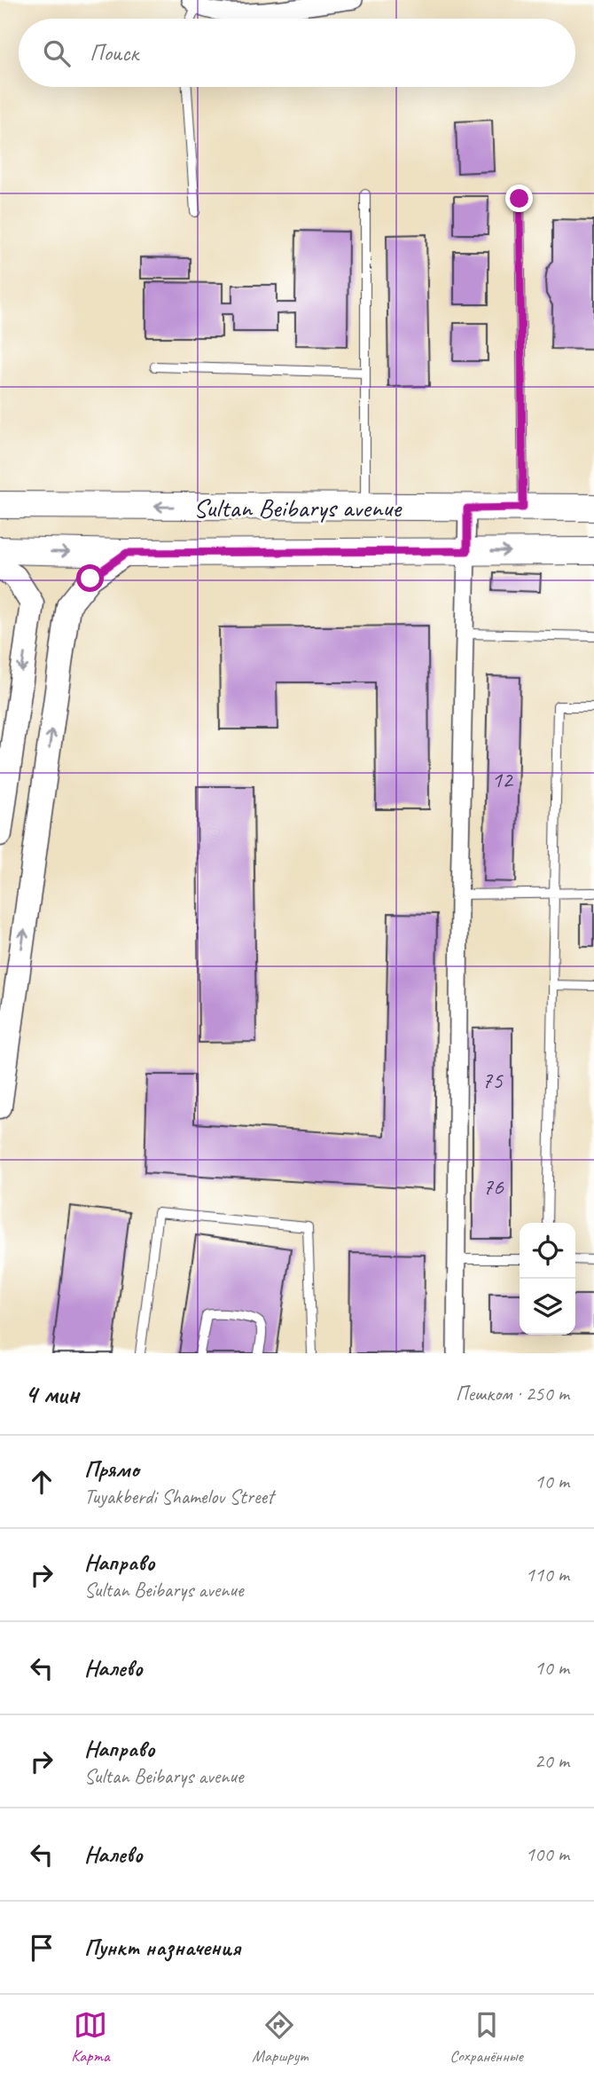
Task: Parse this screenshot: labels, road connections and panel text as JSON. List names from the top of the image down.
{
  "streets": {
    "main road": ["Sultan Beibarys avenue"]
  },
  "house_numbers": ["12", "75", "76"],
  "page": {
    "search": "Поиск",
    "heading": ["4 мин", "Пешком · 250 m"],
    "list": [
      ["Прямо", "Tuyakberdi Shamelov Street", "10 m"],
      ["Направо", "Sultan Beibarys avenue", "110 m"],
      ["Налево", "10 m"],
      ["Направо", "Sultan Beibarys avenue", "20 m"],
      ["Налево", "100 m"],
      "Пункт назначения"
    ],
    "nav": ["Карта", "Маршрут", "Сохранённые"]
  }
}
